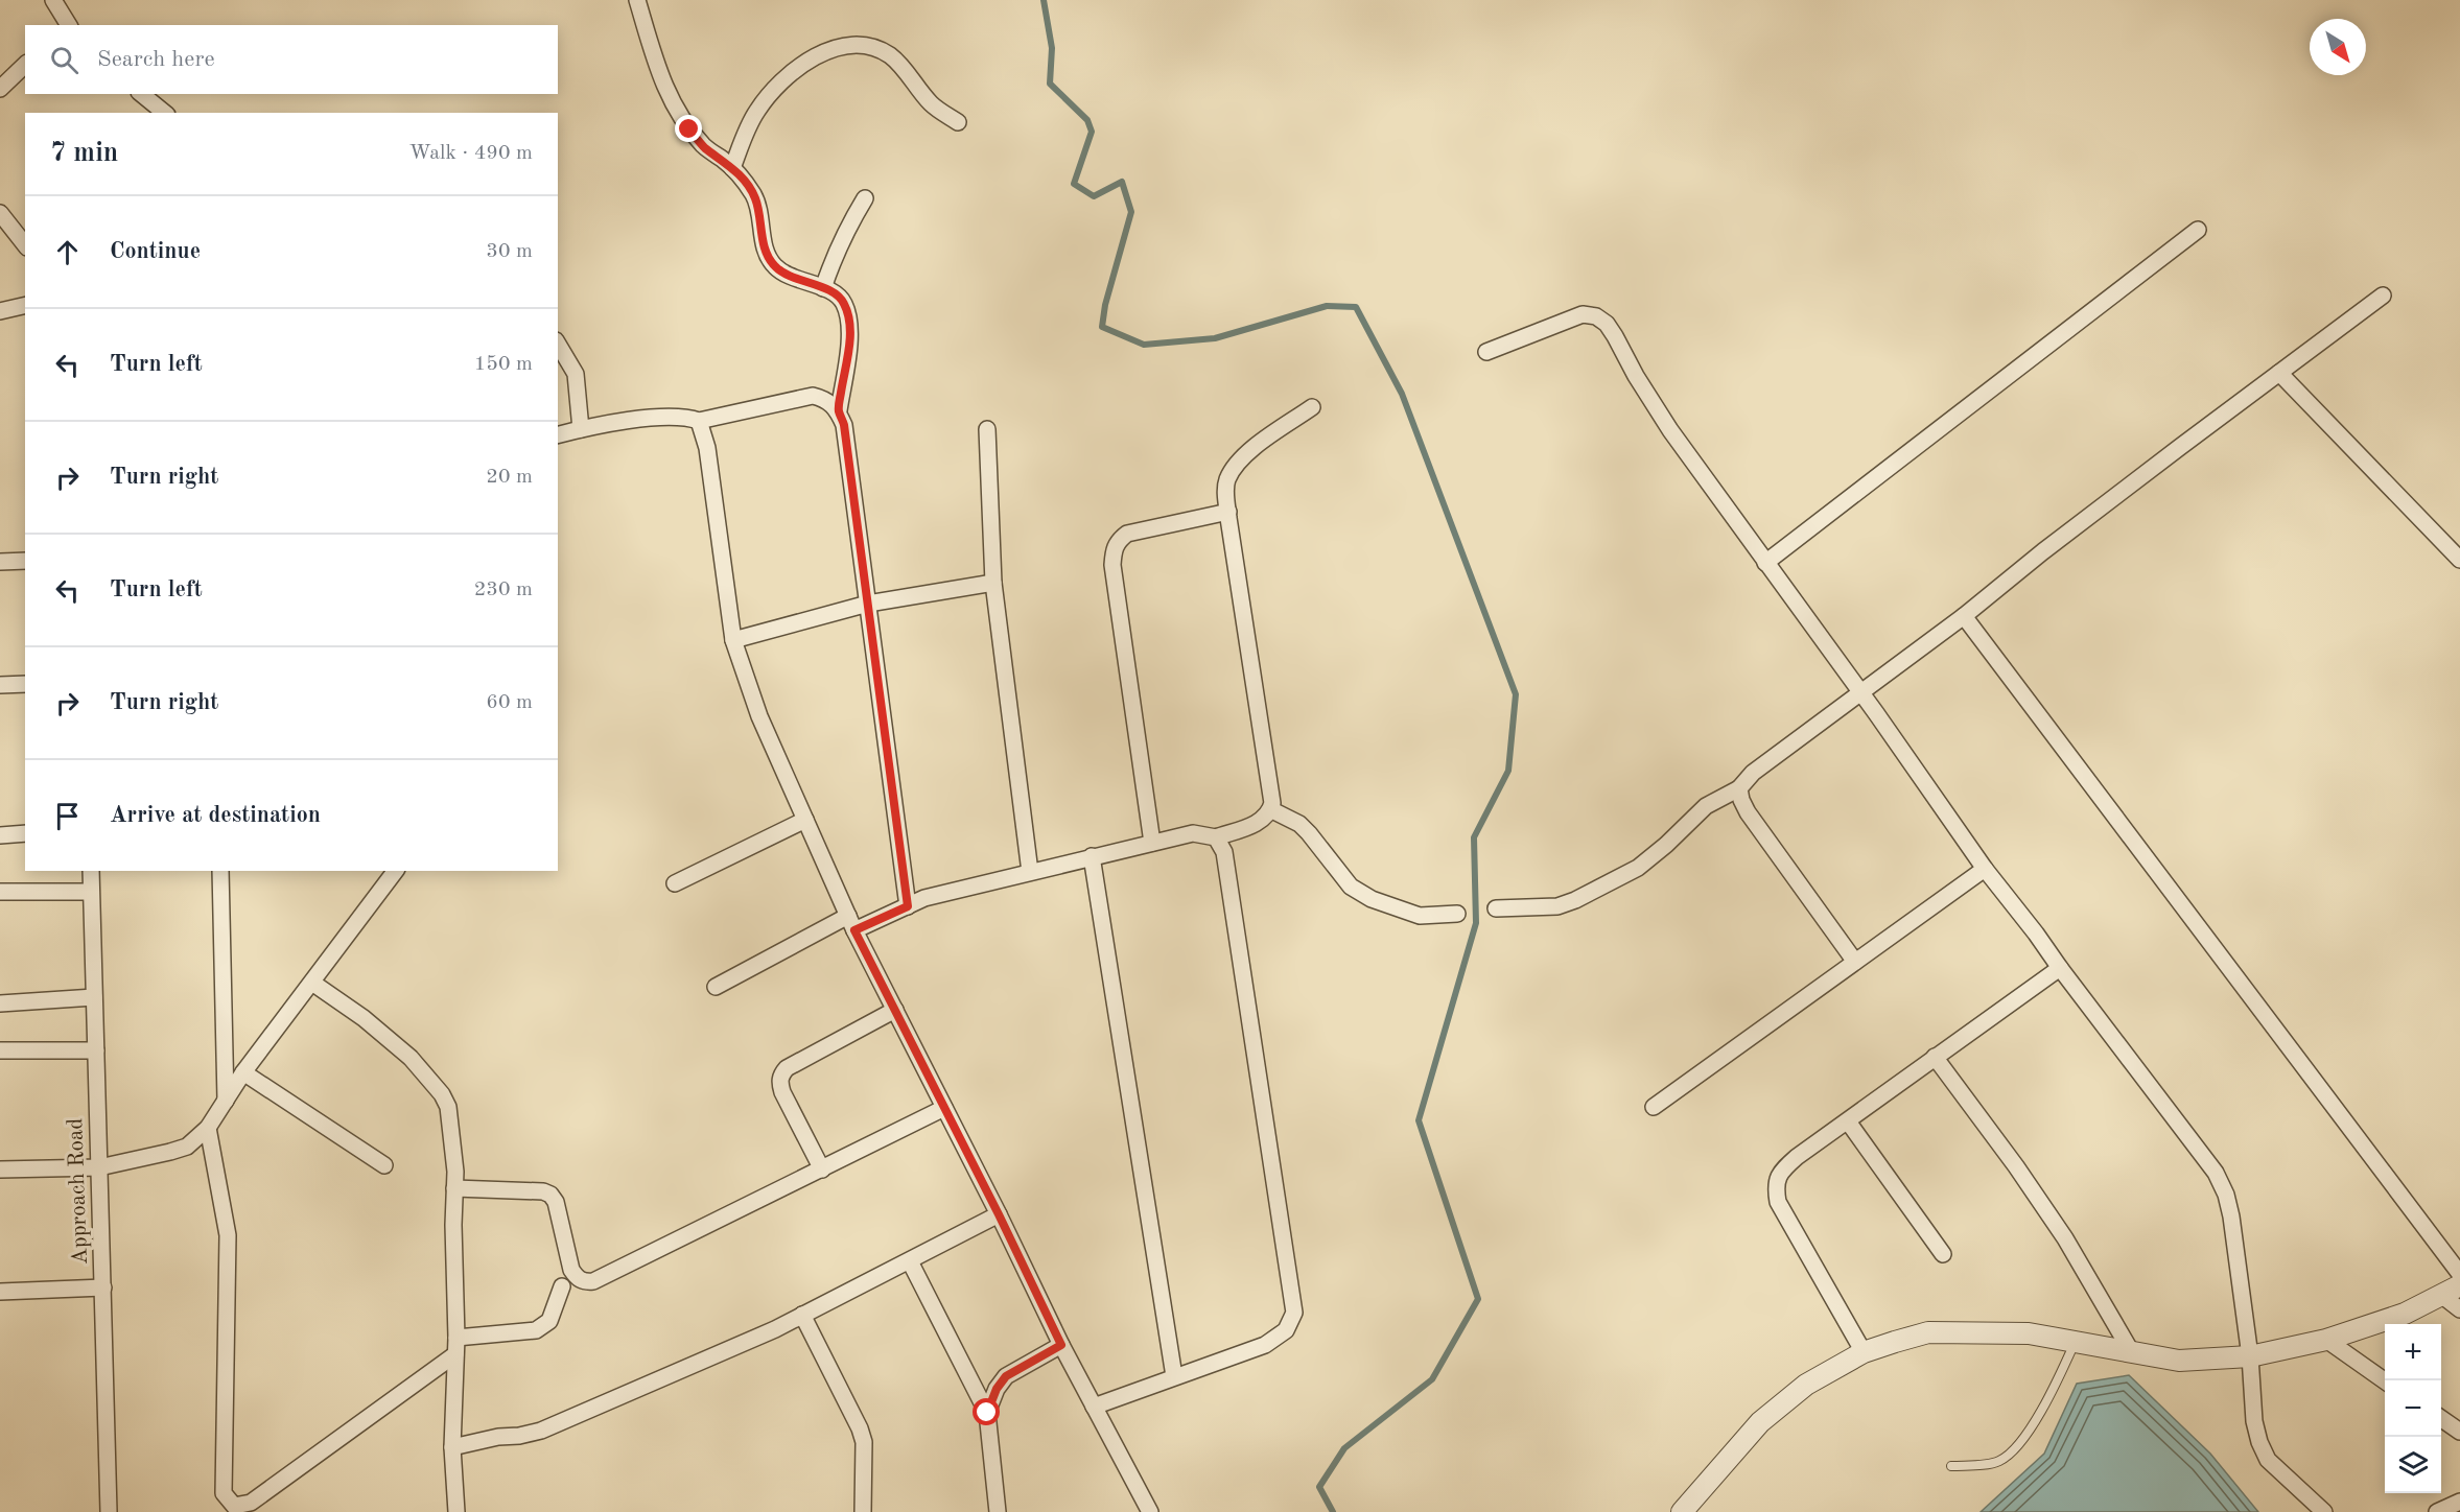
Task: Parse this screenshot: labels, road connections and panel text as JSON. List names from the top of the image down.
{
  "streets": {
    "street": ["Approach Road"]
  },
  "north": "bottom right",
  "page": {
    "search": "Search here",
    "heading": ["7 min", "Walk · 490 m"],
    "list": [
      ["Continue", "30 m"],
      ["Turn left", "150 m"],
      ["Turn right", "20 m"],
      ["Turn left", "230 m"],
      ["Turn right", "60 m"],
      "Arrive at destination"
    ],
    "map_buttons": ["+", "−"]
  }
}
